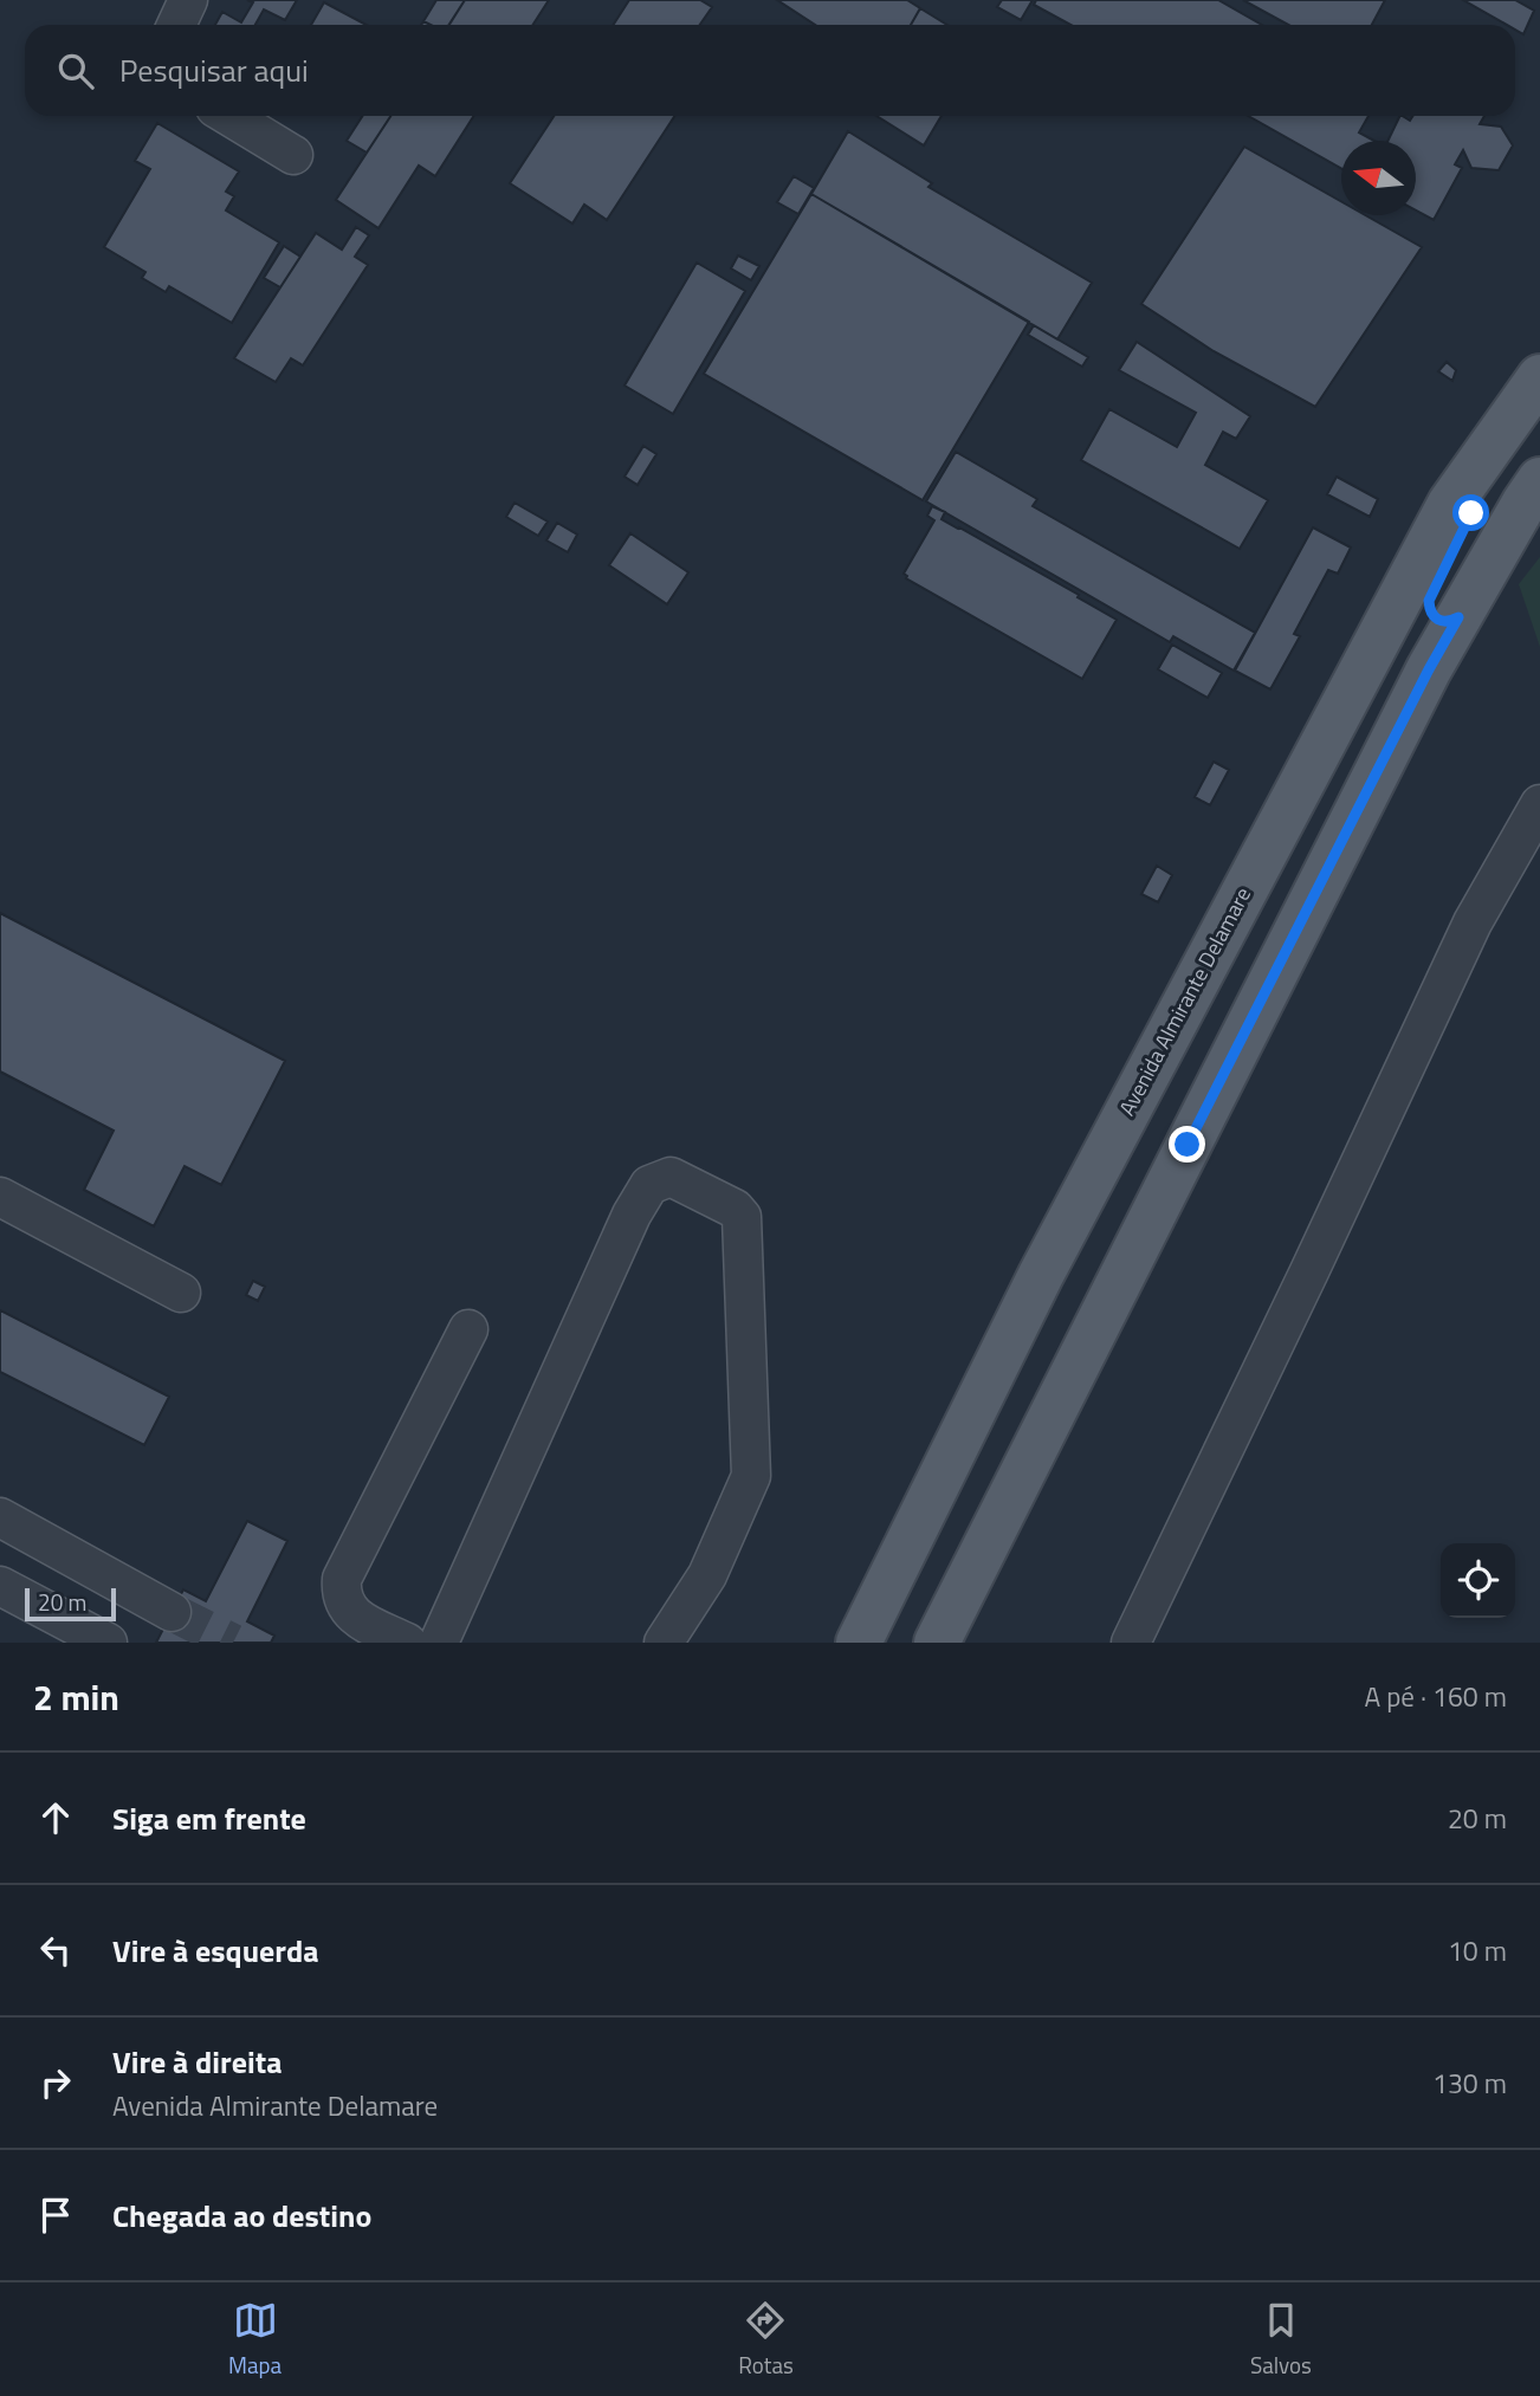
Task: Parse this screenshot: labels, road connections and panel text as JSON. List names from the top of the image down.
{
  "streets": {
    "main road": ["Avenida Almirante Delamare"]
  },
  "scale_bar": "20 m",
  "north": "left",
  "page": {
    "search": "Pesquisar aqui",
    "scale": "20 m",
    "heading": ["2 min", "A pé · 160 m"],
    "list": [
      ["Siga em frente", "20 m"],
      ["Vire à esquerda", "10 m"],
      ["Vire à direita", "Avenida Almirante Delamare", "130 m"],
      "Chegada ao destino"
    ],
    "nav": ["Mapa", "Rotas", "Salvos"]
  }
}
